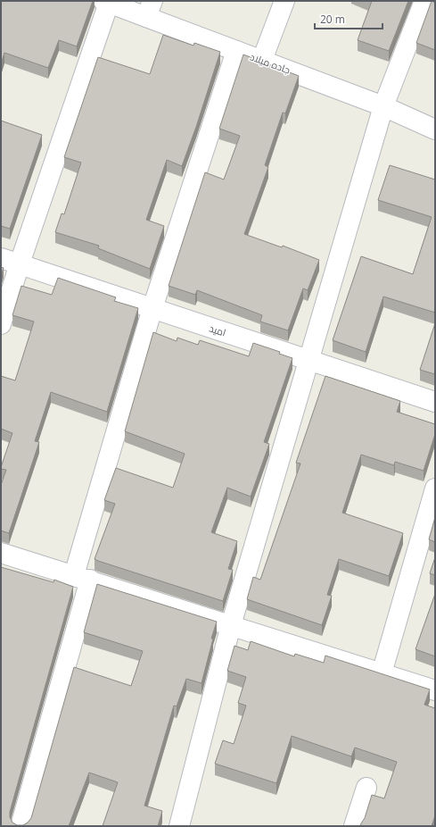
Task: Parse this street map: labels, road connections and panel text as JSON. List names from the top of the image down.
{
  "streets": {
    "street": ["جاده میلاد", "امید"]
  },
  "scale_bar": "20 m"
}
